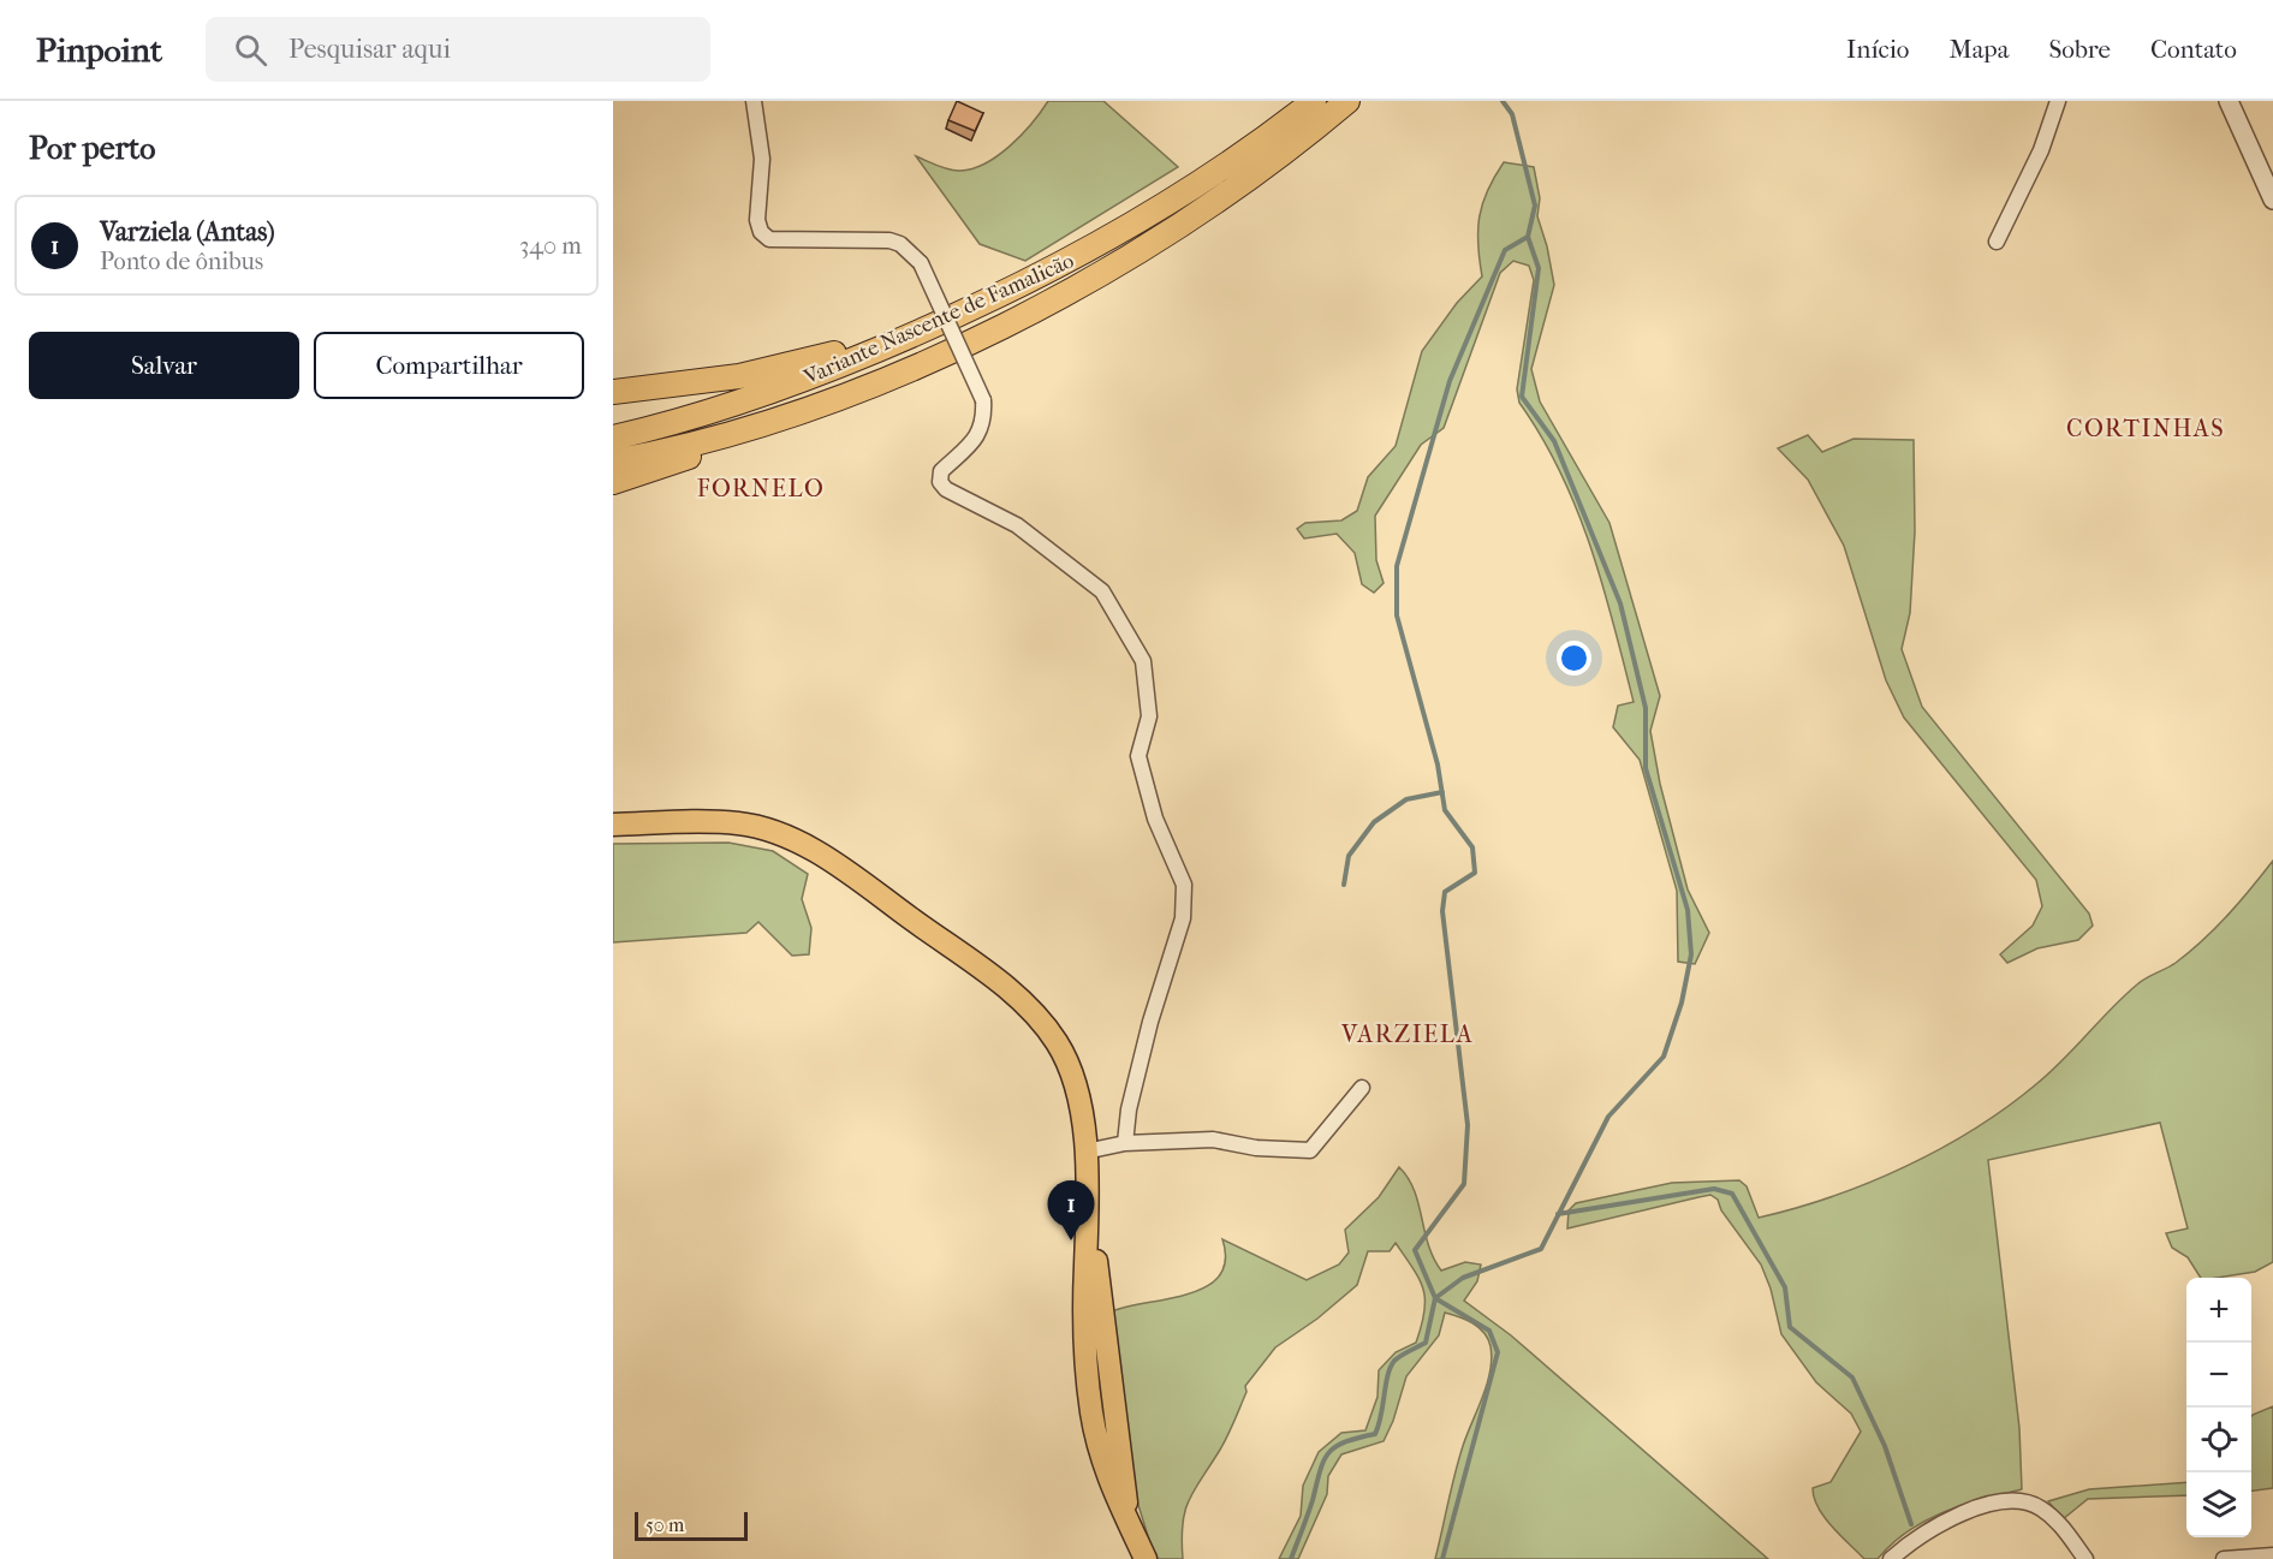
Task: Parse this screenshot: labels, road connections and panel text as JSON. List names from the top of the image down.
{
  "streets": {
    "highway": ["Variante Nascente de Famalicão"]
  },
  "districts": ["CORTINHAS", "FORNELO", "VARZIELA"],
  "scale_bar": "50 m",
  "page": {
    "header": "Pinpoint",
    "search": "Pesquisar aqui",
    "nav": [
      "Início",
      "Mapa",
      "Sobre",
      "Contato"
    ],
    "heading": "Por perto",
    "list": [
      {
        "mark": "1",
        "name": "Varziela (Antas)",
        "note": "Ponto de ônibus",
        "value": "340 m"
      }
    ],
    "buttons": ["Salvar", "Compartilhar"],
    "pins": "1",
    "map_buttons": ["+", "−"],
    "scale": "50 m"
  }
}
